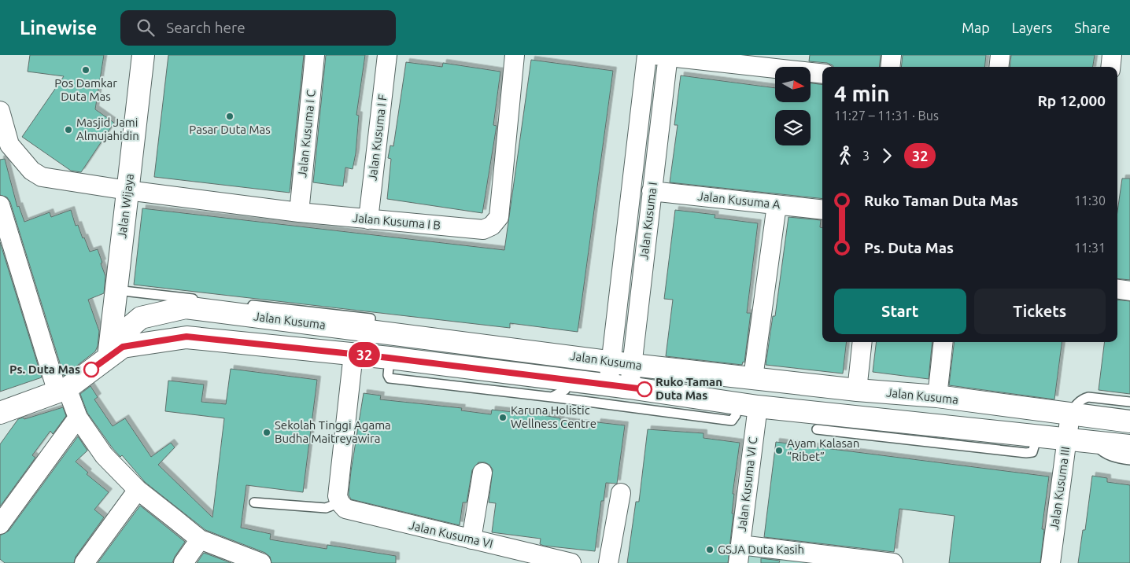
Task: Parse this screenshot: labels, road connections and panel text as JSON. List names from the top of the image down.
{
  "streets": {
    "street": [
      "Jalan Kusuma I C",
      "Jalan Kusuma I F",
      "Jalan Kusuma A",
      "Jalan Wijaya",
      "Jalan Kusuma I",
      "Jalan Kusuma I B",
      "Jalan Kusuma",
      "Jalan Kusuma VI C",
      "Jalan Kusuma III",
      "Jalan Kusuma VI"
    ]
  },
  "crossings": [
    ["Jalan Kusuma I C", "Jalan Kusuma I B"],
    ["Jalan Kusuma I F", "Jalan Kusuma I B"],
    ["Jalan Kusuma A", "Jalan Kusuma I"],
    ["Jalan Wijaya", "Jalan Kusuma I B"],
    ["Jalan Wijaya", "Jalan Kusuma"],
    ["Jalan Kusuma I", "Jalan Kusuma"],
    ["Jalan Kusuma", "Jalan Kusuma VI C"],
    ["Jalan Kusuma", "Jalan Kusuma III"]
  ],
  "places": [
    "Pos Damkar Duta Mas",
    "Pasar Duta Mas",
    "Masjid Jami Almujahidin",
    "Ps. Duta Mas",
    "Ruko Taman Duta Mas",
    "Karuna Holistic Wellness Centre",
    "Sekolah Tinggi Agama Budha Maitreyawira",
    "Ayam Kalasan “Ribet”",
    "GSJA Duta Kasih"
  ],
  "lines": ["bus line 32"],
  "north": "right",
  "page": {
    "header": "Linewise",
    "search": "Search here",
    "nav": ["Map", "Layers", "Share"],
    "on_map": "32",
    "heading": ["4 min", "11:27 – 11:31 · Bus", "Rp 12,000"],
    "legs": ["3", "32"],
    "list": [
      {
        "name": "Ruko Taman Duta Mas",
        "value": "11:30"
      },
      {
        "name": "Ps. Duta Mas",
        "value": "11:31"
      }
    ],
    "buttons": ["Start", "Tickets"]
  }
}
